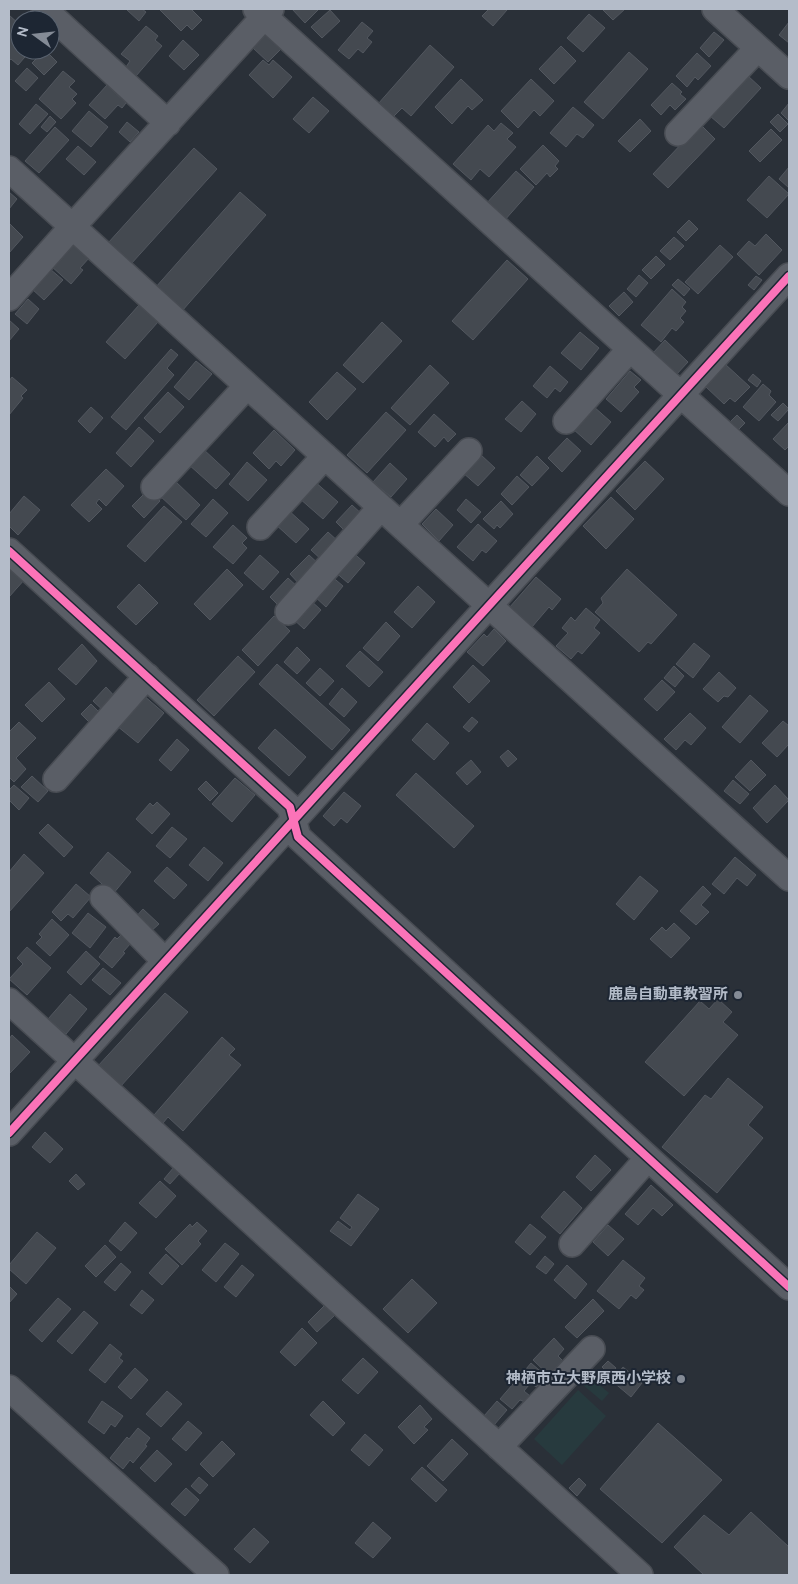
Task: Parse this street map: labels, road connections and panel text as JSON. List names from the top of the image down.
{
  "places": ["鹿島自動車教習所", "神栖市立大野原西小学校"],
  "north": "left"
}
